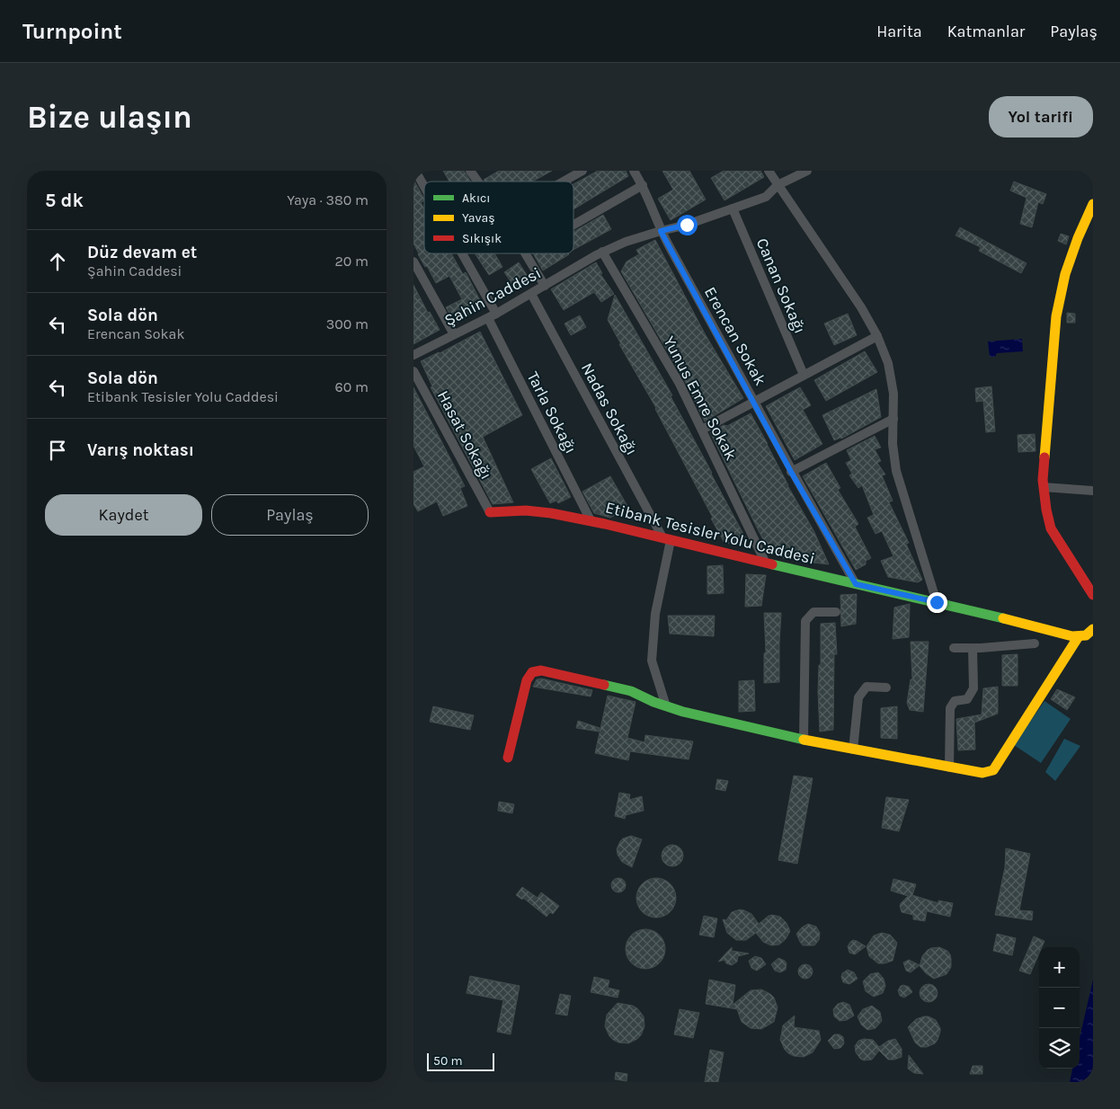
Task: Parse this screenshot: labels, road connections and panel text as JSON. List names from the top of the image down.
{
  "streets": {
    "street": [
      "Canan Sokağı",
      "Şahin Caddesi",
      "Erencan Sokak",
      "Yunus Emre Sokak",
      "Nadas Sokağı",
      "Tarla Sokağı",
      "Hasat Sokağı",
      "Etibank Tesisler Yolu Caddesi"
    ]
  },
  "crossings": [
    ["Canan Sokağı", "Şahin Caddesi"],
    ["Şahin Caddesi", "Erencan Sokak"],
    ["Şahin Caddesi", "Yunus Emre Sokak"],
    ["Şahin Caddesi", "Nadas Sokağı"],
    ["Şahin Caddesi", "Tarla Sokağı"],
    ["Erencan Sokak", "Etibank Tesisler Yolu Caddesi"],
    ["Yunus Emre Sokak", "Etibank Tesisler Yolu Caddesi"],
    ["Nadas Sokağı", "Etibank Tesisler Yolu Caddesi"],
    ["Tarla Sokağı", "Etibank Tesisler Yolu Caddesi"],
    ["Hasat Sokağı", "Etibank Tesisler Yolu Caddesi"]
  ],
  "legend": ["Akıcı", "Yavaş", "Sıkışık"],
  "scale_bar": "50 m",
  "page": {
    "header": "Turnpoint",
    "nav": ["Harita", "Katmanlar", "Paylaş"],
    "buttons": [
      "Yol tarifi",
      ["Kaydet", "Paylaş"]
    ],
    "title": "Bize ulaşın",
    "heading": ["5 dk", "Yaya · 380 m"],
    "list": [
      ["Düz devam et", "Şahin Caddesi", "20 m"],
      ["Sola dön", "Erencan Sokak", "300 m"],
      ["Sola dön", "Etibank Tesisler Yolu Caddesi", "60 m"],
      "Varış noktası"
    ],
    "map_buttons": ["+", "−"],
    "scale": "50 m"
  }
}
